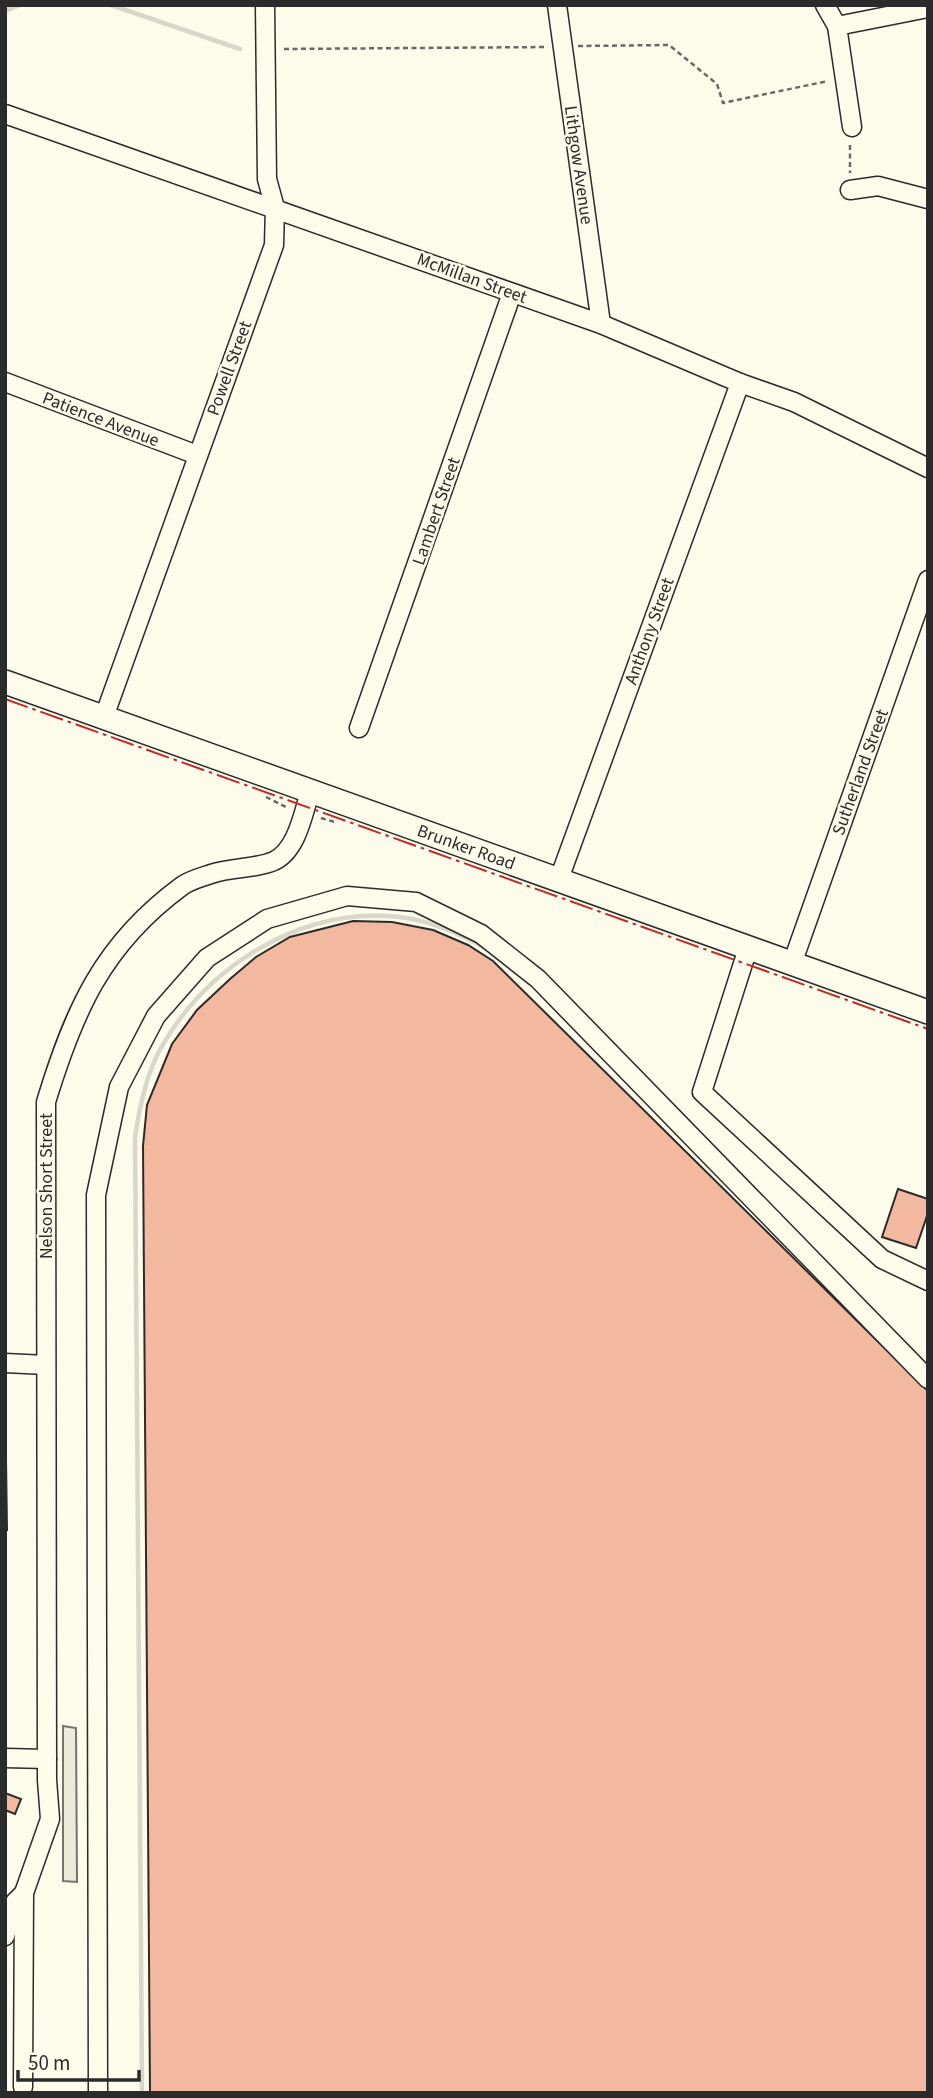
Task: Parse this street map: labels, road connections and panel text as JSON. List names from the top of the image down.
{
  "streets": {
    "main road": ["Brunker Road"],
    "street": [
      "Lithgow Avenue",
      "McMillan Street",
      "Powell Street",
      "Patience Avenue",
      "Lambert Street",
      "Anthony Street",
      "Sutherland Street",
      "Nelson Short Street"
    ]
  },
  "crossings": [
    ["Lithgow Avenue", "McMillan Street"],
    ["McMillan Street", "Powell Street"],
    ["McMillan Street", "Lambert Street"],
    ["McMillan Street", "Anthony Street"],
    ["Powell Street", "Patience Avenue"],
    ["Powell Street", "Brunker Road"],
    ["Anthony Street", "Brunker Road"],
    ["Sutherland Street", "Brunker Road"],
    ["Brunker Road", "Nelson Short Street"]
  ],
  "scale_bar": "50 m"
}
